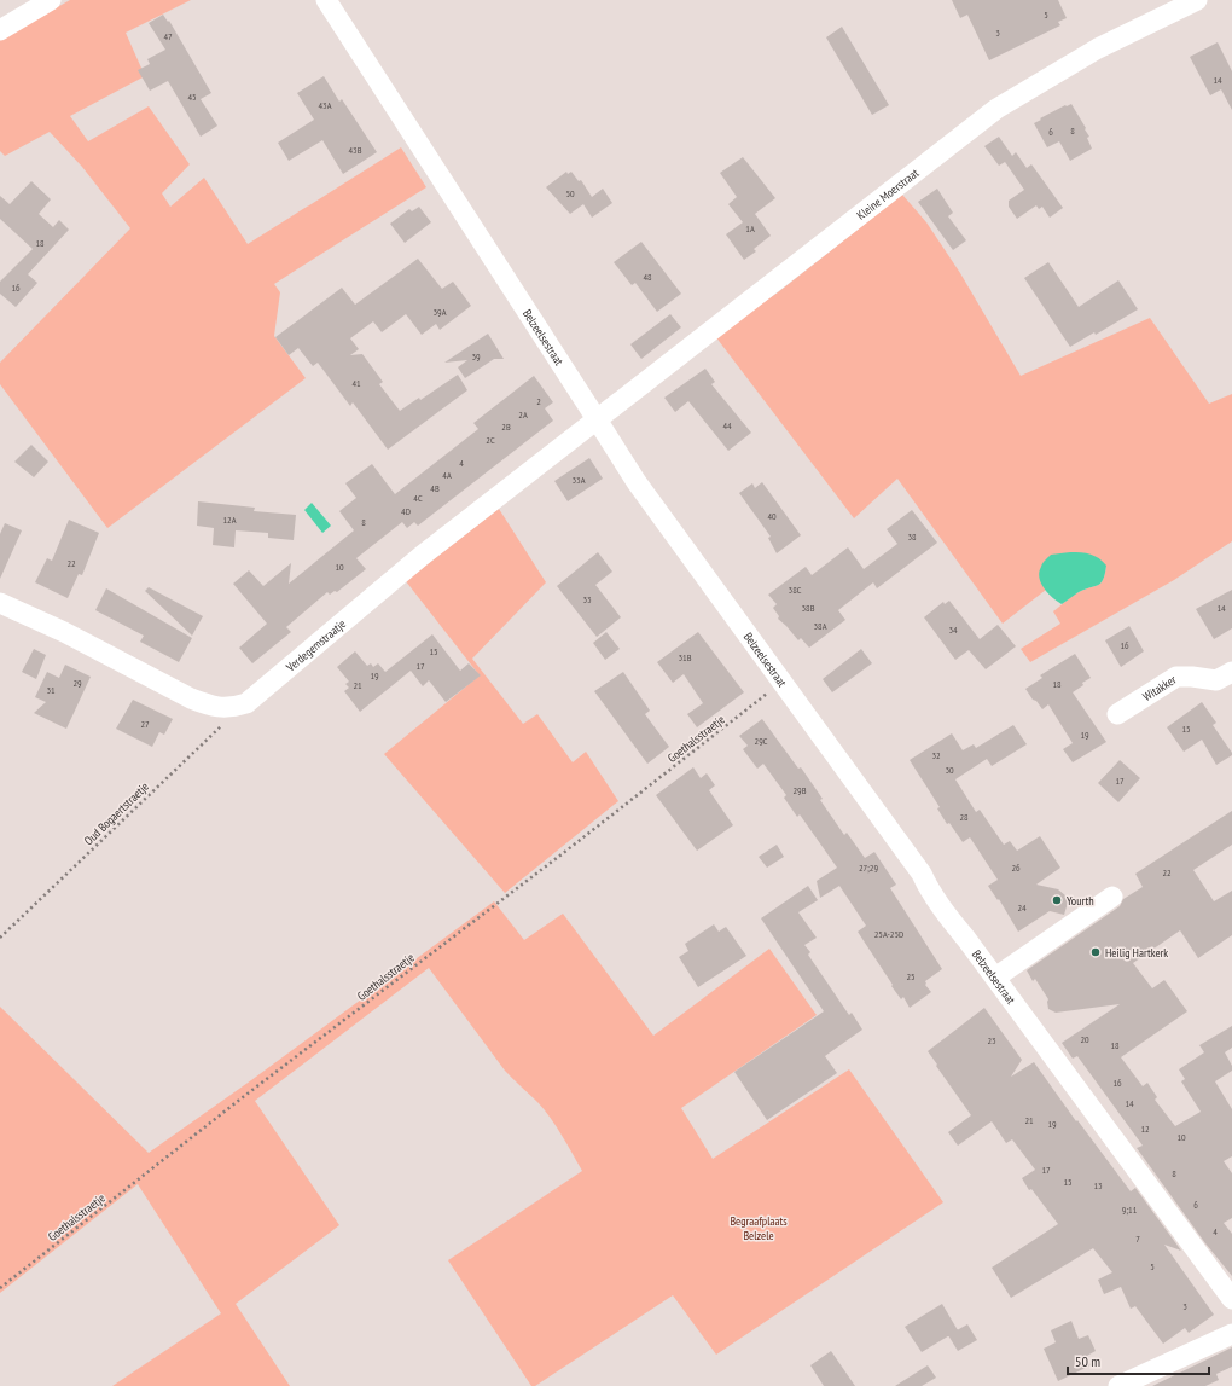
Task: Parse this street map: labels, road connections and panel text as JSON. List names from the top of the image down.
{
  "streets": {
    "street": [
      "Kleine Moerstraat",
      "Belzeelsestraat",
      "Verdegemstraatje",
      "Witakker"
    ],
    "path": ["Goethalsstraetje", "Oud Bogaertstraetje"]
  },
  "crossings": [
    ["Kleine Moerstraat", "Belzeelsestraat"],
    ["Kleine Moerstraat", "Verdegemstraatje"],
    ["Belzeelsestraat", "Verdegemstraatje"],
    ["Belzeelsestraat", "Goethalsstraetje"],
    ["Verdegemstraatje", "Oud Bogaertstraetje"]
  ],
  "parks": ["Begraafplaats Belzele"],
  "places": ["Yourth", "Heilig Hartkerk"],
  "house_numbers": [
    "5",
    "3",
    "47",
    "14",
    "45",
    "43A",
    "8",
    "6",
    "43B",
    "50",
    "1A",
    "18",
    "48",
    "16",
    "39A",
    "39",
    "41",
    "2",
    "2A",
    "44",
    "2B",
    "2C",
    "4",
    "4A",
    "33A",
    "4B",
    "4C",
    "4D",
    "40",
    "12A",
    "8",
    "38",
    "22",
    "10",
    "38C",
    "33",
    "38B",
    "14",
    "38A",
    "34",
    "16",
    "15",
    "31B",
    "17",
    "19",
    "29",
    "18",
    "21",
    "31",
    "27",
    "15",
    "19",
    "29C",
    "32",
    "30",
    "17",
    "29B",
    "28",
    "27;29",
    "26",
    "22",
    "24",
    "25A-25D",
    "25",
    "20",
    "23",
    "18",
    "16",
    "14",
    "21",
    "19",
    "12",
    "10",
    "17",
    "8",
    "15",
    "13",
    "6",
    "9;11",
    "4",
    "7",
    "5",
    "3"
  ],
  "scale_bar": "50 m"
}
